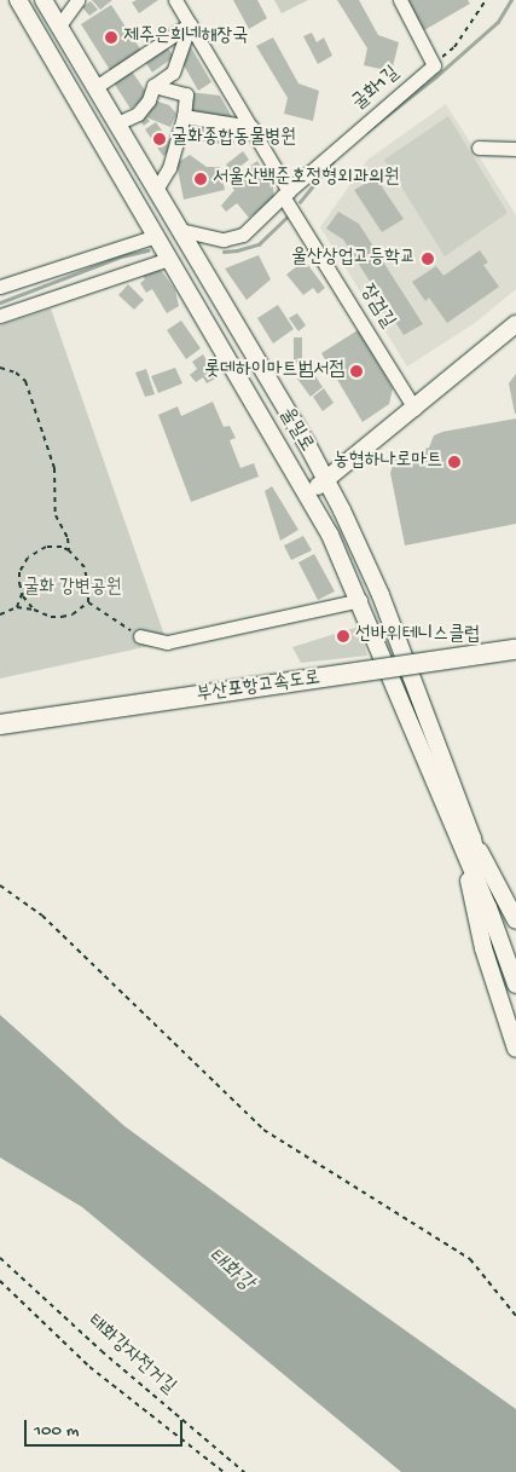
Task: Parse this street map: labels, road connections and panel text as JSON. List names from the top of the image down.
{
  "streets": {
    "highway": ["부산포항고속도로"],
    "main road": ["울밀로"],
    "street": ["굴화1길", "장검길"],
    "path": ["태화강자전거길"]
  },
  "crossings": [
    ["굴화1길", "장검길"],
    ["굴화1길", "울밀로"],
    ["장검길", "울밀로"]
  ],
  "water": ["태화강"],
  "parks": ["굴화 강변공원"],
  "places": [
    "제주은희네해장국",
    "굴화종합동물병원",
    "서울산백준호정형외과의원",
    "울산상업고등학교",
    "롯데하이마트범서점",
    "농협하나로마트",
    "선바위테니스클럽"
  ],
  "scale_bar": "100 m"
}
